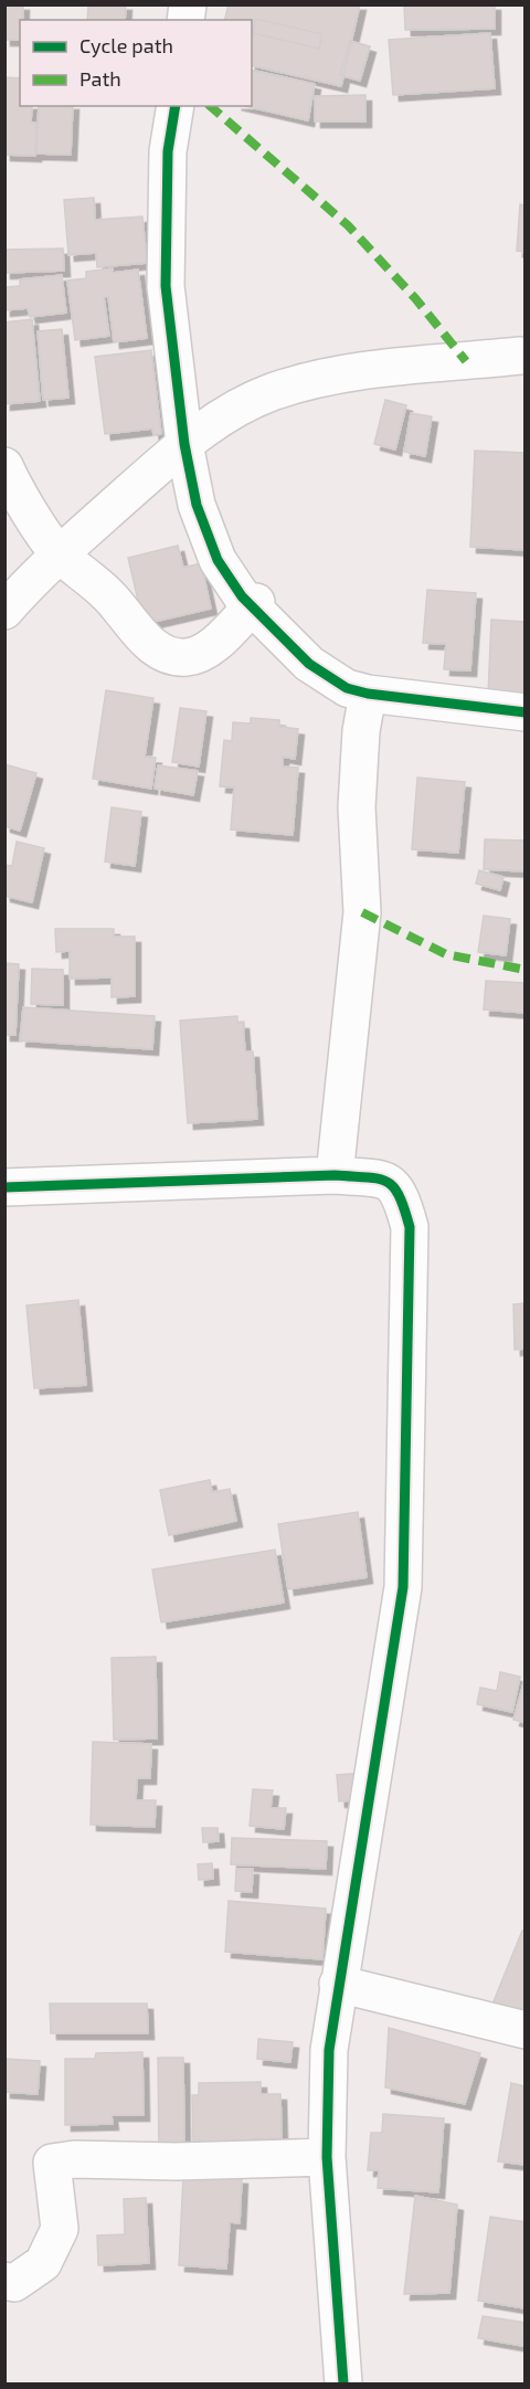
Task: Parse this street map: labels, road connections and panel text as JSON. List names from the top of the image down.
{
  "legend": ["Cycle path", "Path"]
}
